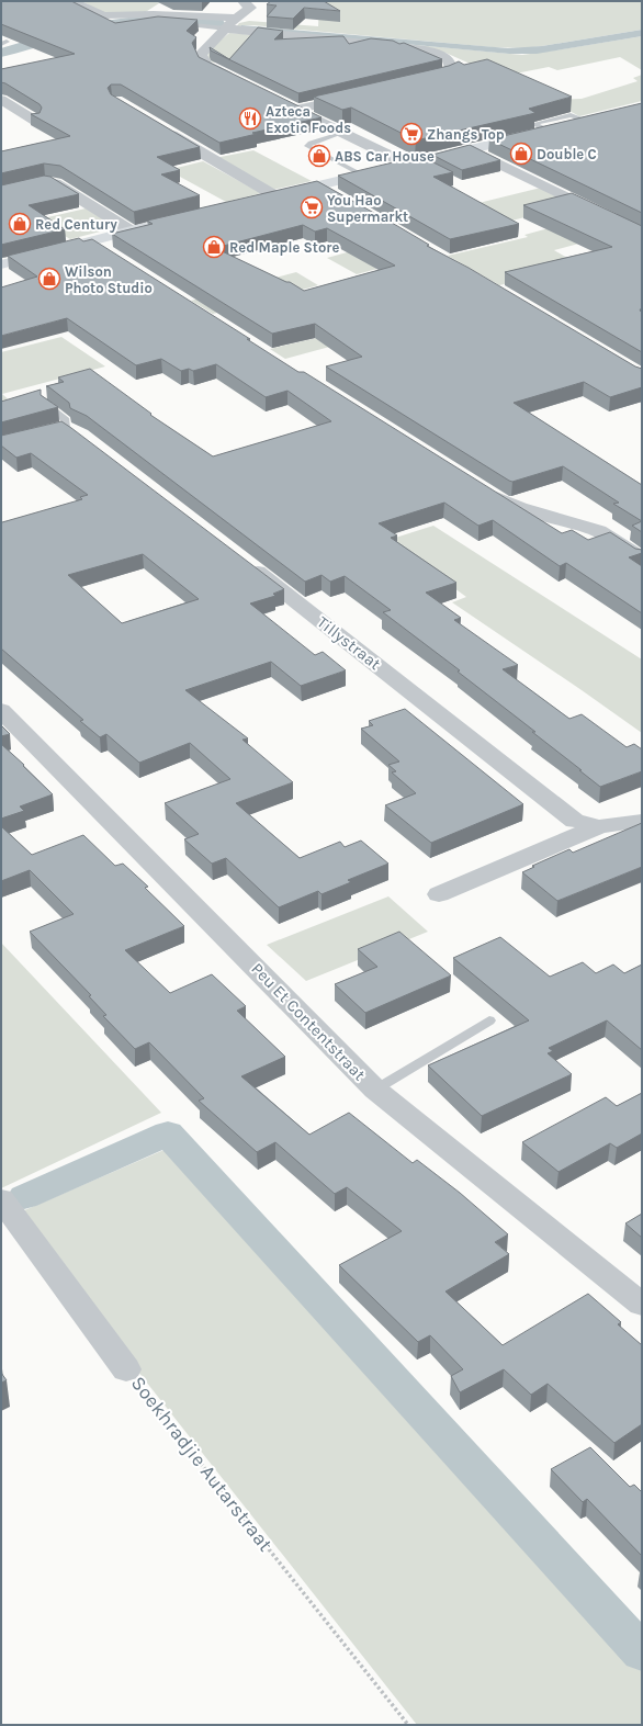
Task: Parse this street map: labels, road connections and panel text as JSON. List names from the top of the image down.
{
  "streets": {
    "street": ["Tillystraat", "Peu Et Contentstraat", "Soekhradjie Autarstraat"]
  },
  "places": {
    "restaurant": ["Azteca Exotic Foods"],
    "supermarket": ["Zhangs Top", "You Hao Supermarkt"],
    "shop": [
      "Double C",
      "ABS Car House",
      "Red Century",
      "Red Maple Store",
      "Wilson Photo Studio"
    ]
  }
}
